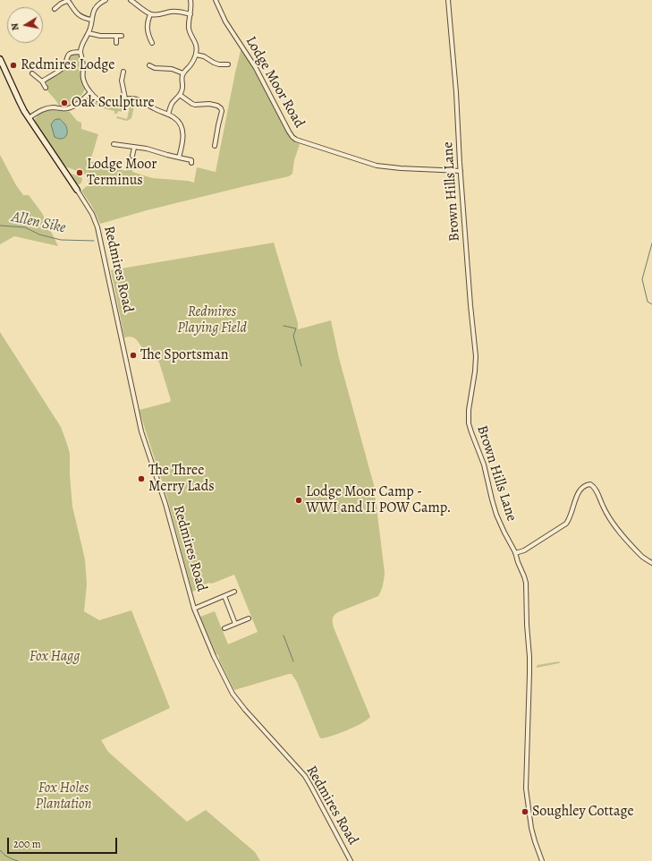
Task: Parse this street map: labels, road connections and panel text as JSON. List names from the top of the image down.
{
  "streets": {
    "street": ["Lodge Moor Road", "Brown Hills Lane", "Redmires Road"]
  },
  "crossings": [
    ["Lodge Moor Road", "Brown Hills Lane"]
  ],
  "water": ["Allen Sike"],
  "parks": ["Redmires Playing Field", "Fox Hagg", "Fox Holes Plantation"],
  "places": [
    "Redmires Lodge",
    "Oak Sculpture",
    "Lodge Moor Terminus",
    "The Sportsman",
    "The Three Merry Lads",
    "Lodge Moor Camp - WWI and II POW Camp.",
    "Soughley Cottage"
  ],
  "scale_bar": "200 m",
  "north": "left"
}
